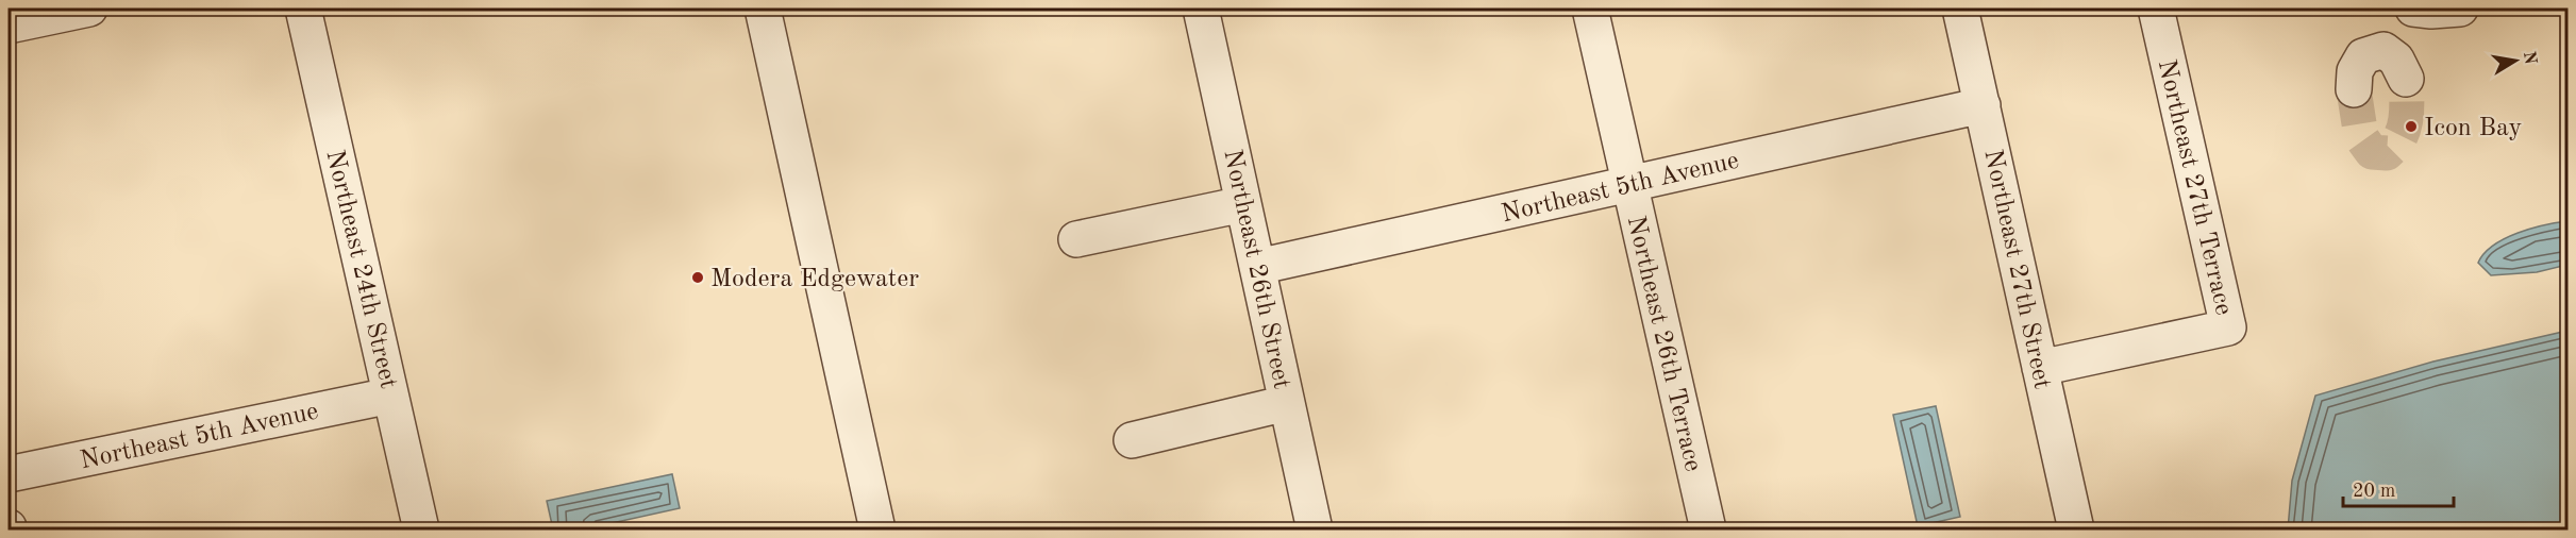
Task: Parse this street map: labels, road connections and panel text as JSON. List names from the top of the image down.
{
  "streets": {
    "street": [
      "Northeast 5th Avenue",
      "Northeast 27th Terrace",
      "Northeast 24th Street",
      "Northeast 26th Street",
      "Northeast 27th Street",
      "Northeast 26th Terrace"
    ]
  },
  "crossings": [
    ["Northeast 5th Avenue", "Northeast 24th Street"],
    ["Northeast 5th Avenue", "Northeast 26th Street"],
    ["Northeast 5th Avenue", "Northeast 27th Street"],
    ["Northeast 5th Avenue", "Northeast 26th Terrace"],
    ["Northeast 27th Terrace", "Northeast 27th Street"]
  ],
  "places": ["Icon Bay", "Modera Edgewater"],
  "scale_bar": "20 m",
  "north": "right"
}
